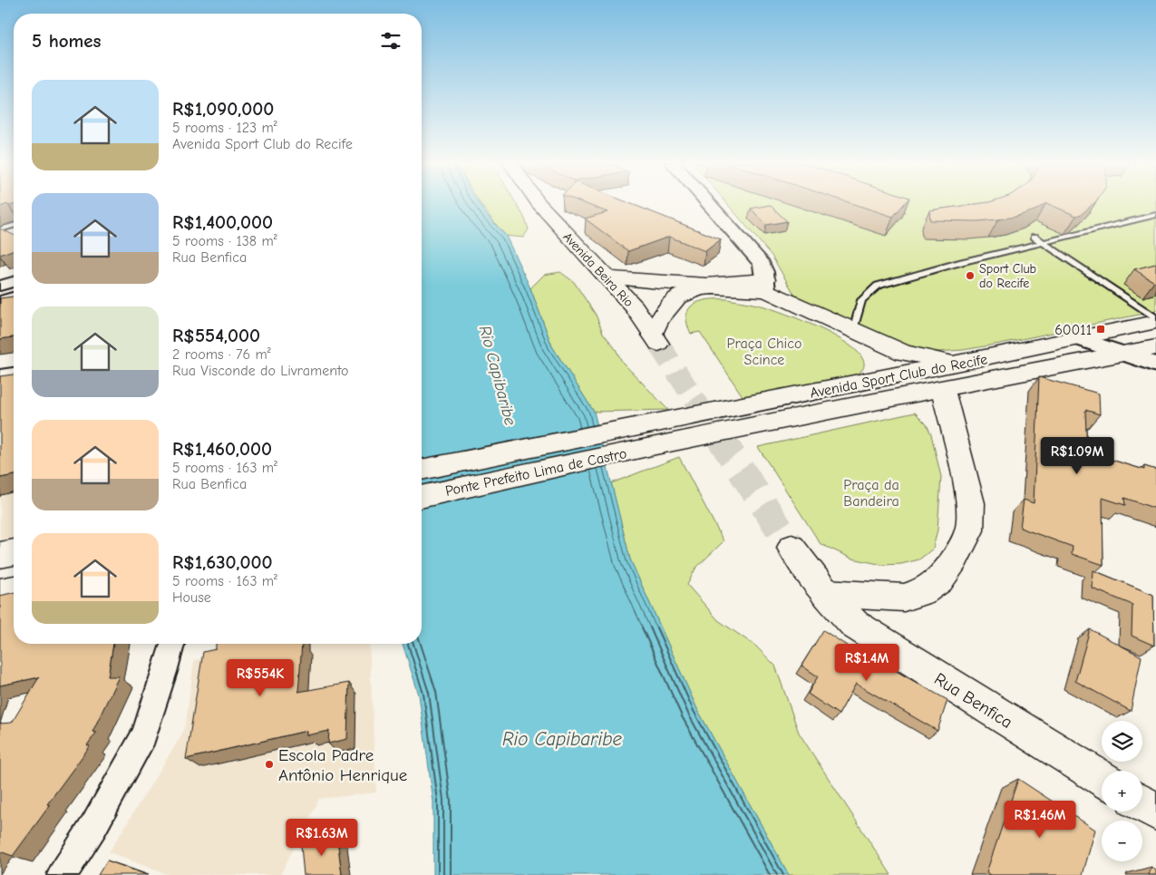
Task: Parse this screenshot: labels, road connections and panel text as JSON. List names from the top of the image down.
{
  "streets": {
    "main road": [
      "Avenida Beira Rio",
      "Avenida Sport Club do Recife",
      "Ponte Prefeito Lima de Castro",
      "Rua Benfica"
    ]
  },
  "crossings": [
    ["Avenida Sport Club do Recife", "Ponte Prefeito Lima de Castro"]
  ],
  "water": ["Rio Capibaribe"],
  "parks": ["Praça Chico Scince", "Praça da Bandeira"],
  "places": {
    "other": ["Sport Club do Recife", "Escola Padre Antônio Henrique"],
    "transit": ["60011"]
  },
  "page": {
    "heading": "5 homes",
    "list": [
      {
        "name": "R$1,090,000",
        "note": "5 rooms · 123 m² · Avenida Sport Club do Recife"
      },
      {
        "name": "R$1,400,000",
        "note": "5 rooms · 138 m² · Rua Benfica"
      },
      {
        "name": "R$554,000",
        "note": "2 rooms · 76 m² · Rua Visconde do Livramento"
      },
      {
        "name": "R$1,460,000",
        "note": "5 rooms · 163 m² · Rua Benfica"
      },
      {
        "name": "R$1,630,000",
        "note": "5 rooms · 163 m² · House"
      }
    ],
    "price": [
      "R$1.09M",
      "R$1.4M",
      "R$554K",
      "R$1.46M",
      "R$1.63M"
    ],
    "map_buttons": ["+", "−"]
  }
}
